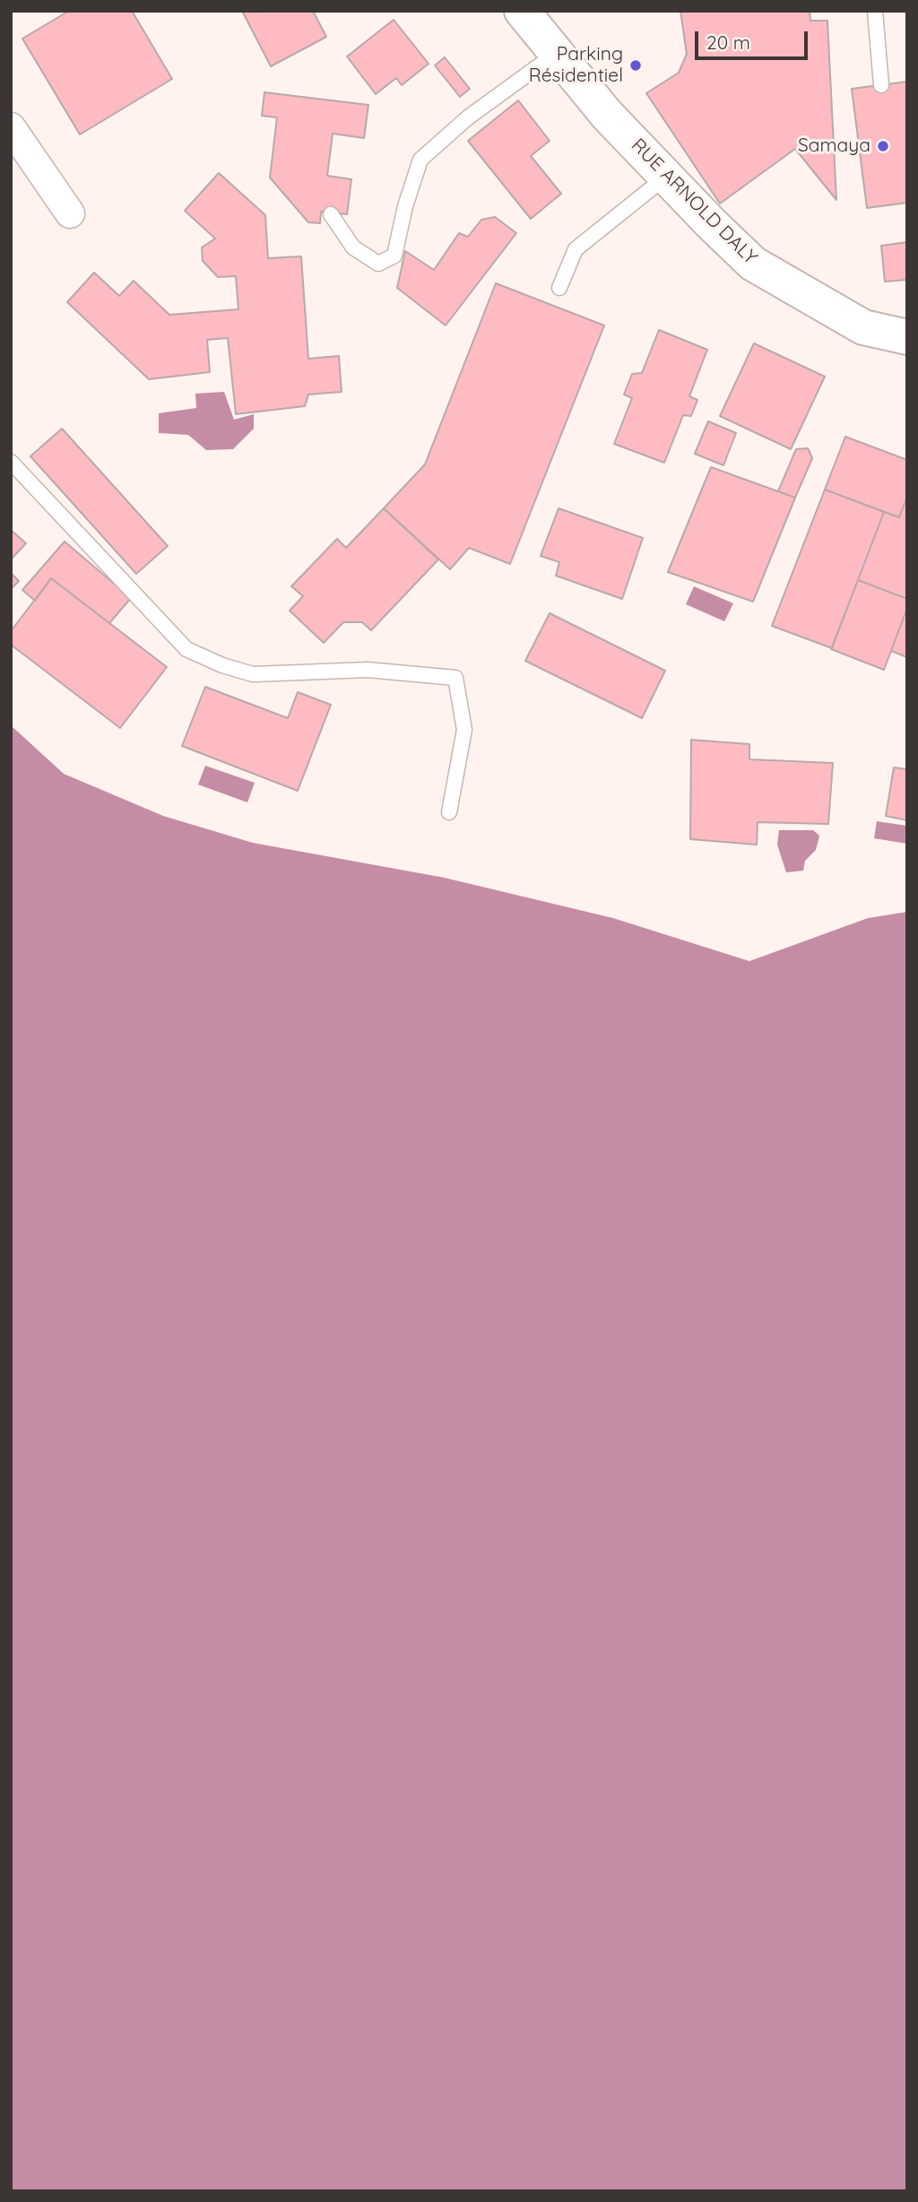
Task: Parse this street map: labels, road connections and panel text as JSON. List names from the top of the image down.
{
  "streets": {
    "street": ["RUE ARNOLD DALY"]
  },
  "places": ["Parking Résidentiel", "Samaya"],
  "scale_bar": "20 m"
}
